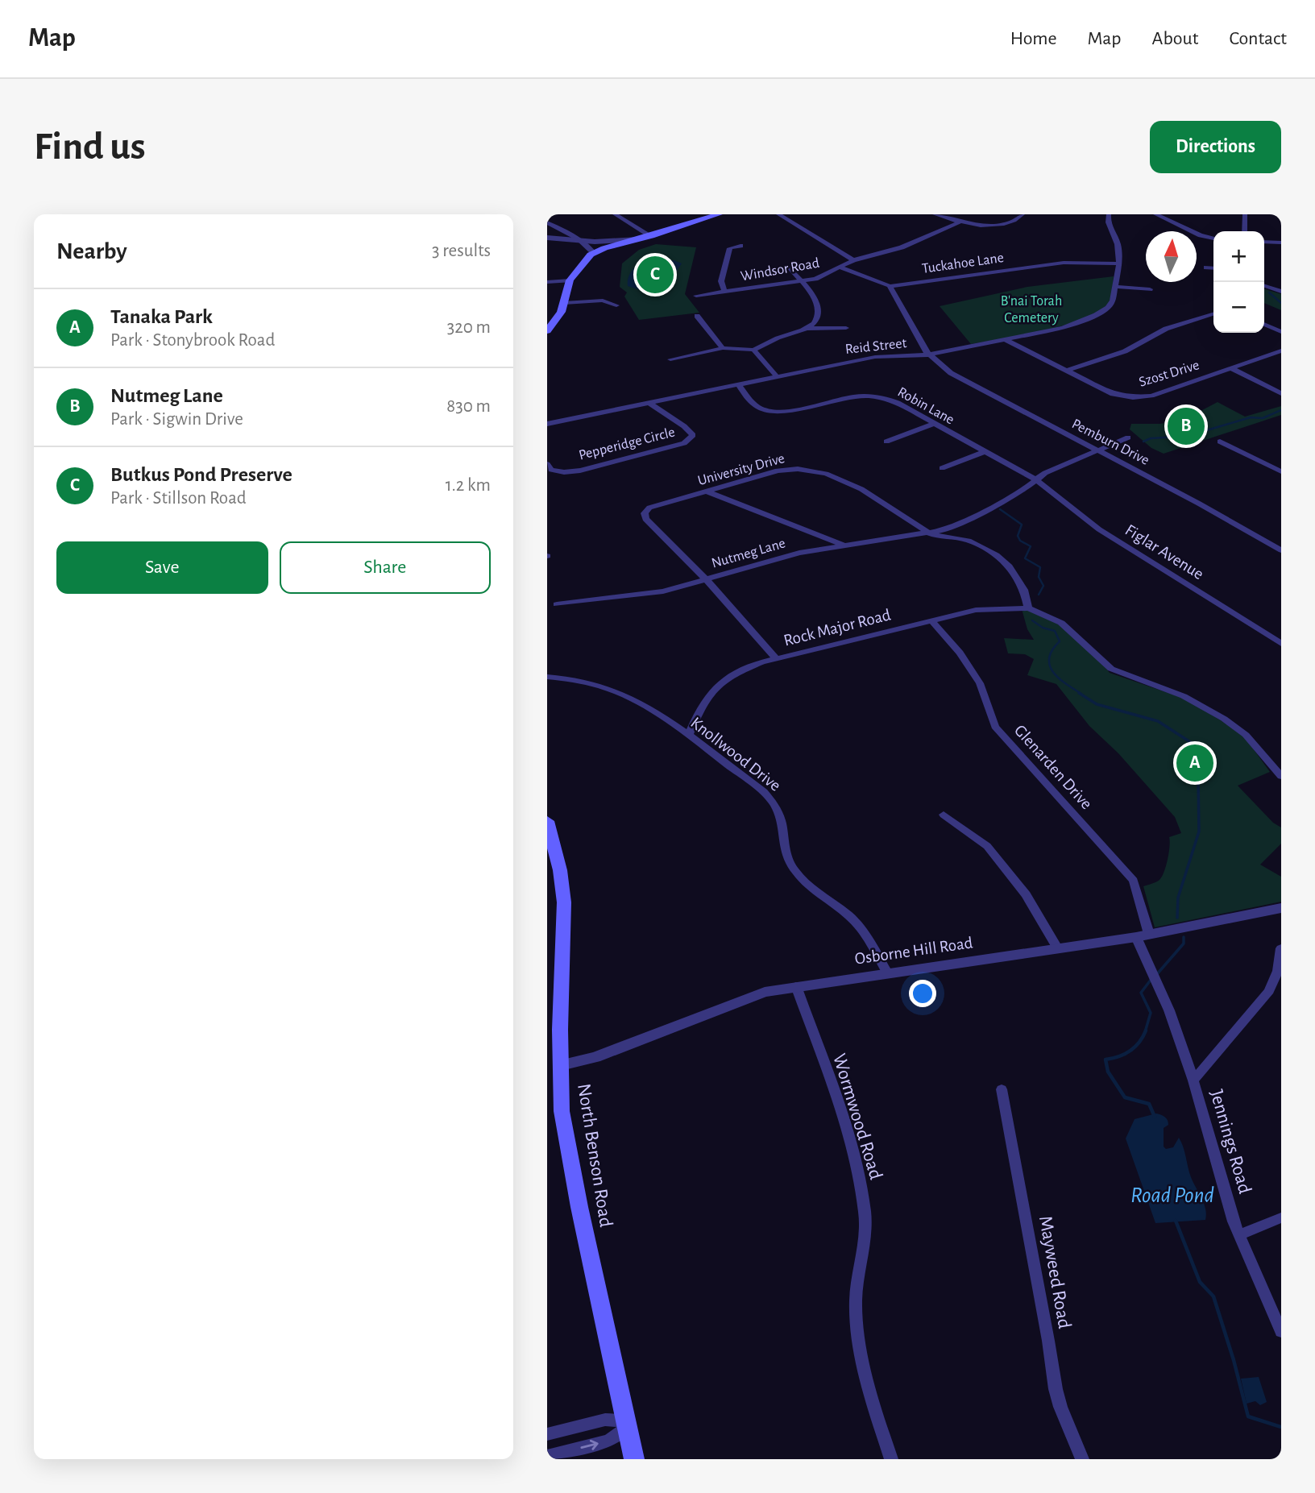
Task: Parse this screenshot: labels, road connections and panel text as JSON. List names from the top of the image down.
{
  "streets": {
    "main road": ["North Benson Road"],
    "street": [
      "Tuckahoe Lane",
      "Windsor Road",
      "Reid Street",
      "Szost Drive",
      "Robin Lane",
      "Pemburn Drive",
      "Pepperidge Circle",
      "University Drive",
      "Figlar Avenue",
      "Nutmeg Lane",
      "Rock Major Road",
      "Knollwood Drive",
      "Glenarden Drive",
      "Osborne Hill Road",
      "Wormwood Road",
      "Jennings Road",
      "Mayweed Road"
    ]
  },
  "crossings": [
    ["Tuckahoe Lane", "Reid Street"],
    ["Reid Street", "Szost Drive"],
    ["Reid Street", "Robin Lane"],
    ["Reid Street", "Pemburn Drive"],
    ["Reid Street", "Pepperidge Circle"],
    ["Robin Lane", "Figlar Avenue"],
    ["Robin Lane", "Nutmeg Lane"],
    ["Pemburn Drive", "Nutmeg Lane"],
    ["University Drive", "Nutmeg Lane"],
    ["Figlar Avenue", "Nutmeg Lane"],
    ["Rock Major Road", "Knollwood Drive"],
    ["Rock Major Road", "Glenarden Drive"],
    ["Knollwood Drive", "Osborne Hill Road"],
    ["Glenarden Drive", "Osborne Hill Road"],
    ["Glenarden Drive", "Jennings Road"],
    ["Osborne Hill Road", "Wormwood Road"],
    ["Osborne Hill Road", "North Benson Road"]
  ],
  "water": ["Road Pond"],
  "parks": ["B'nai Torah Cemetery"],
  "north": "top",
  "page": {
    "header": "Map",
    "nav": [
      "Home",
      "Map",
      "About",
      "Contact"
    ],
    "buttons": [
      "Directions",
      ["Save", "Share"]
    ],
    "title": "Find us",
    "heading": ["Nearby", "3 results"],
    "map_buttons": ["+", "−"],
    "pins": ["C", "B", "A"],
    "list": [
      {
        "mark": "A",
        "name": "Tanaka Park",
        "note": "Park · Stonybrook Road",
        "value": "320 m"
      },
      {
        "mark": "B",
        "name": "Nutmeg Lane",
        "note": "Park · Sigwin Drive",
        "value": "830 m"
      },
      {
        "mark": "C",
        "name": "Butkus Pond Preserve",
        "note": "Park · Stillson Road",
        "value": "1.2 km"
      }
    ]
  }
}
